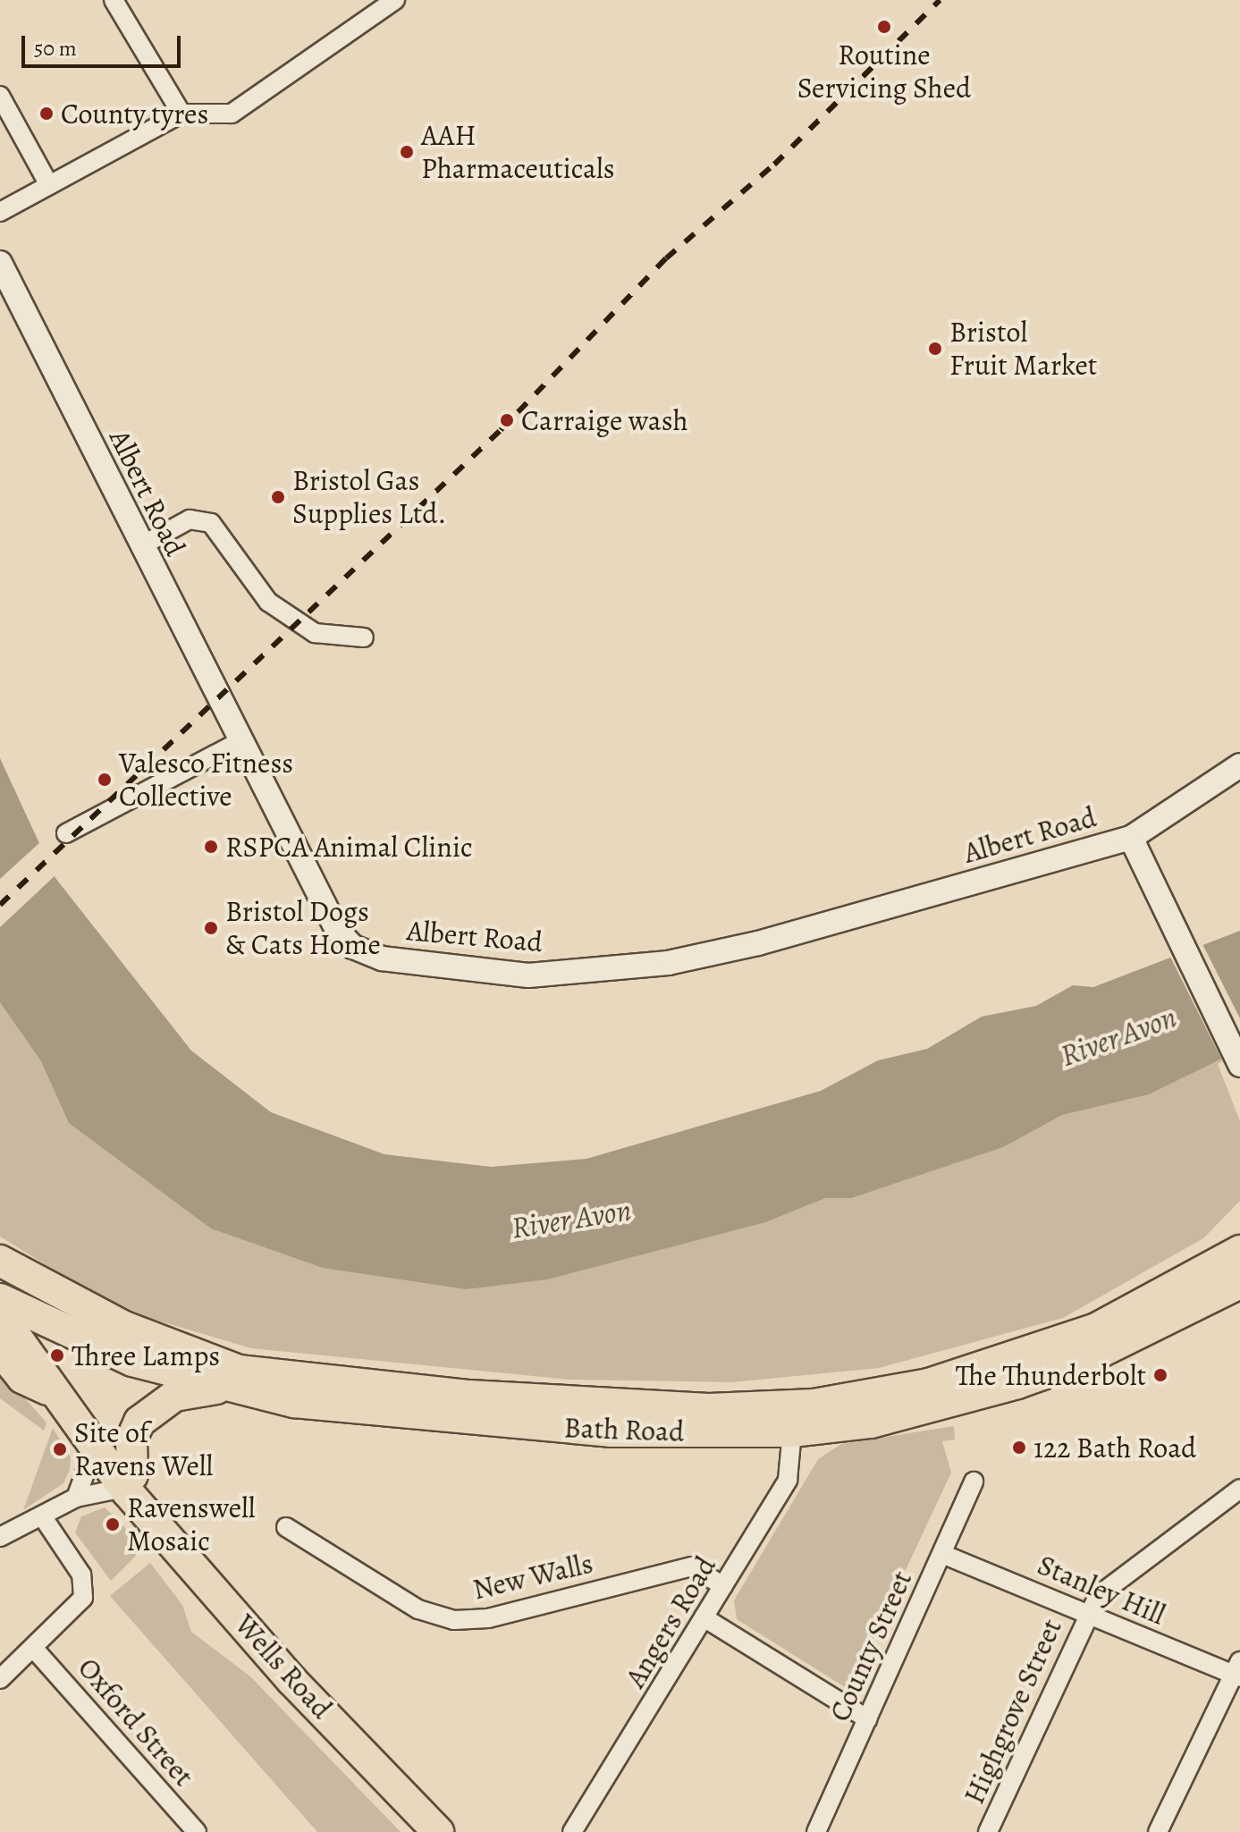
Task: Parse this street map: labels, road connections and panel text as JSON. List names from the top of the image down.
{
  "streets": {
    "highway": ["Bath Road", "Wells Road"],
    "street": [
      "Albert Road",
      "New Walls",
      "Stanley Hill",
      "Angers Road",
      "County Street",
      "Highgrove Street",
      "Oxford Street"
    ]
  },
  "crossings": [
    ["Bath Road", "Angers Road"],
    ["New Walls", "Angers Road"],
    ["Stanley Hill", "County Street"],
    ["Stanley Hill", "Highgrove Street"]
  ],
  "water": ["River Avon"],
  "places": [
    "Routine Servicing Shed",
    "County tyres",
    "AAH Pharmaceuticals",
    "Bristol Fruit Market",
    "Carraige wash",
    "Bristol Gas Supplies Ltd.",
    "Valesco Fitness Collective",
    "RSPCA Animal Clinic",
    "Bristol Dogs & Cats Home",
    "Three Lamps",
    "The Thunderbolt",
    "122 Bath Road",
    "Site of Ravens Well",
    "Ravenswell Mosaic"
  ],
  "scale_bar": "50 m"
}
